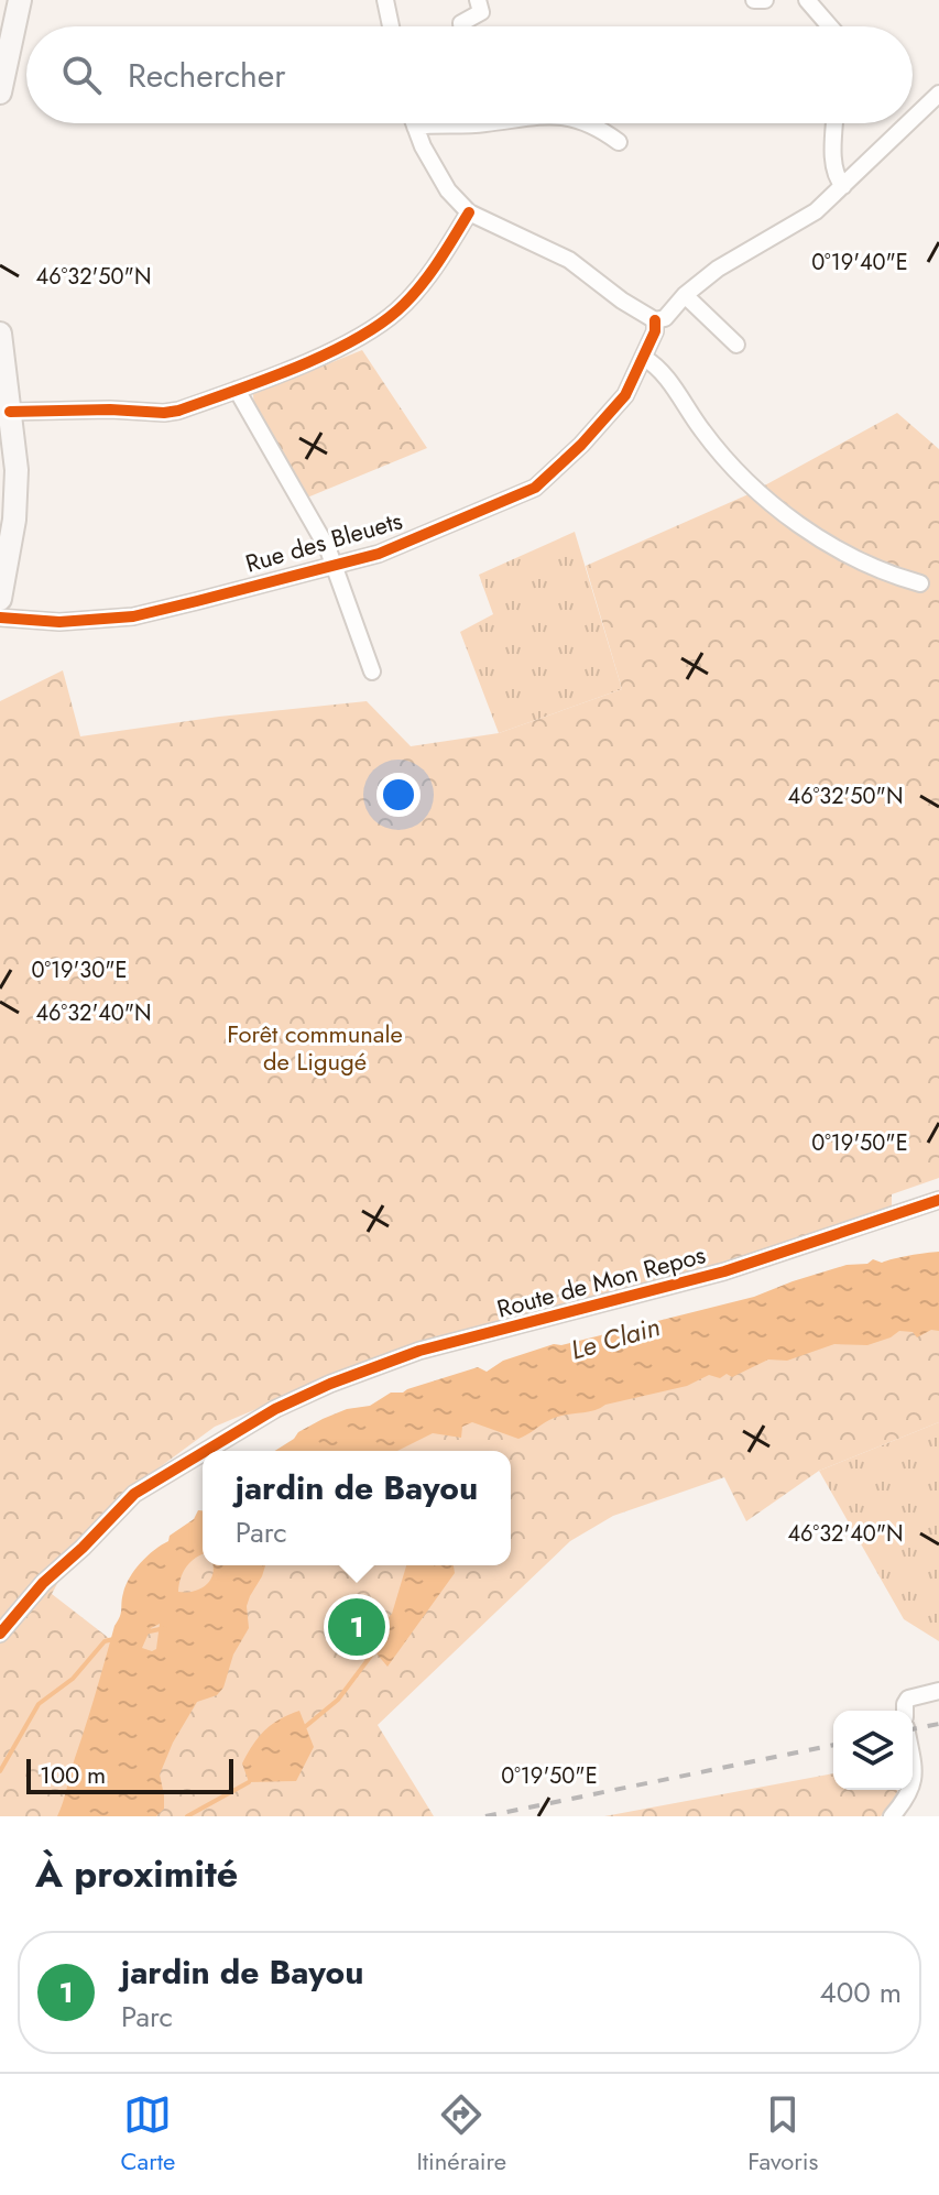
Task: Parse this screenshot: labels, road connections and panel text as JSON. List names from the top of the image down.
{
  "streets": {
    "street": ["Rue des Bleuets", "Route de Mon Repos"]
  },
  "water": ["Le Clain"],
  "parks": ["Forêt communale de Ligugé"],
  "scale_bar": "100 m",
  "page": {
    "search": "Rechercher",
    "popup": ["jardin de Bayou", "Parc"],
    "pins": "1",
    "scale": "100 m",
    "heading": "À proximité",
    "list": [
      {
        "mark": "1",
        "name": "jardin de Bayou",
        "note": "Parc",
        "value": "400 m"
      }
    ],
    "nav": ["Carte", "Itinéraire", "Favoris"]
  },
  "coordinates": [
    "0°19'40\"E",
    "46°32'50\"N",
    "0°19'30\"E",
    "46°32'40\"N",
    "0°19'50\"E"
  ]
}
